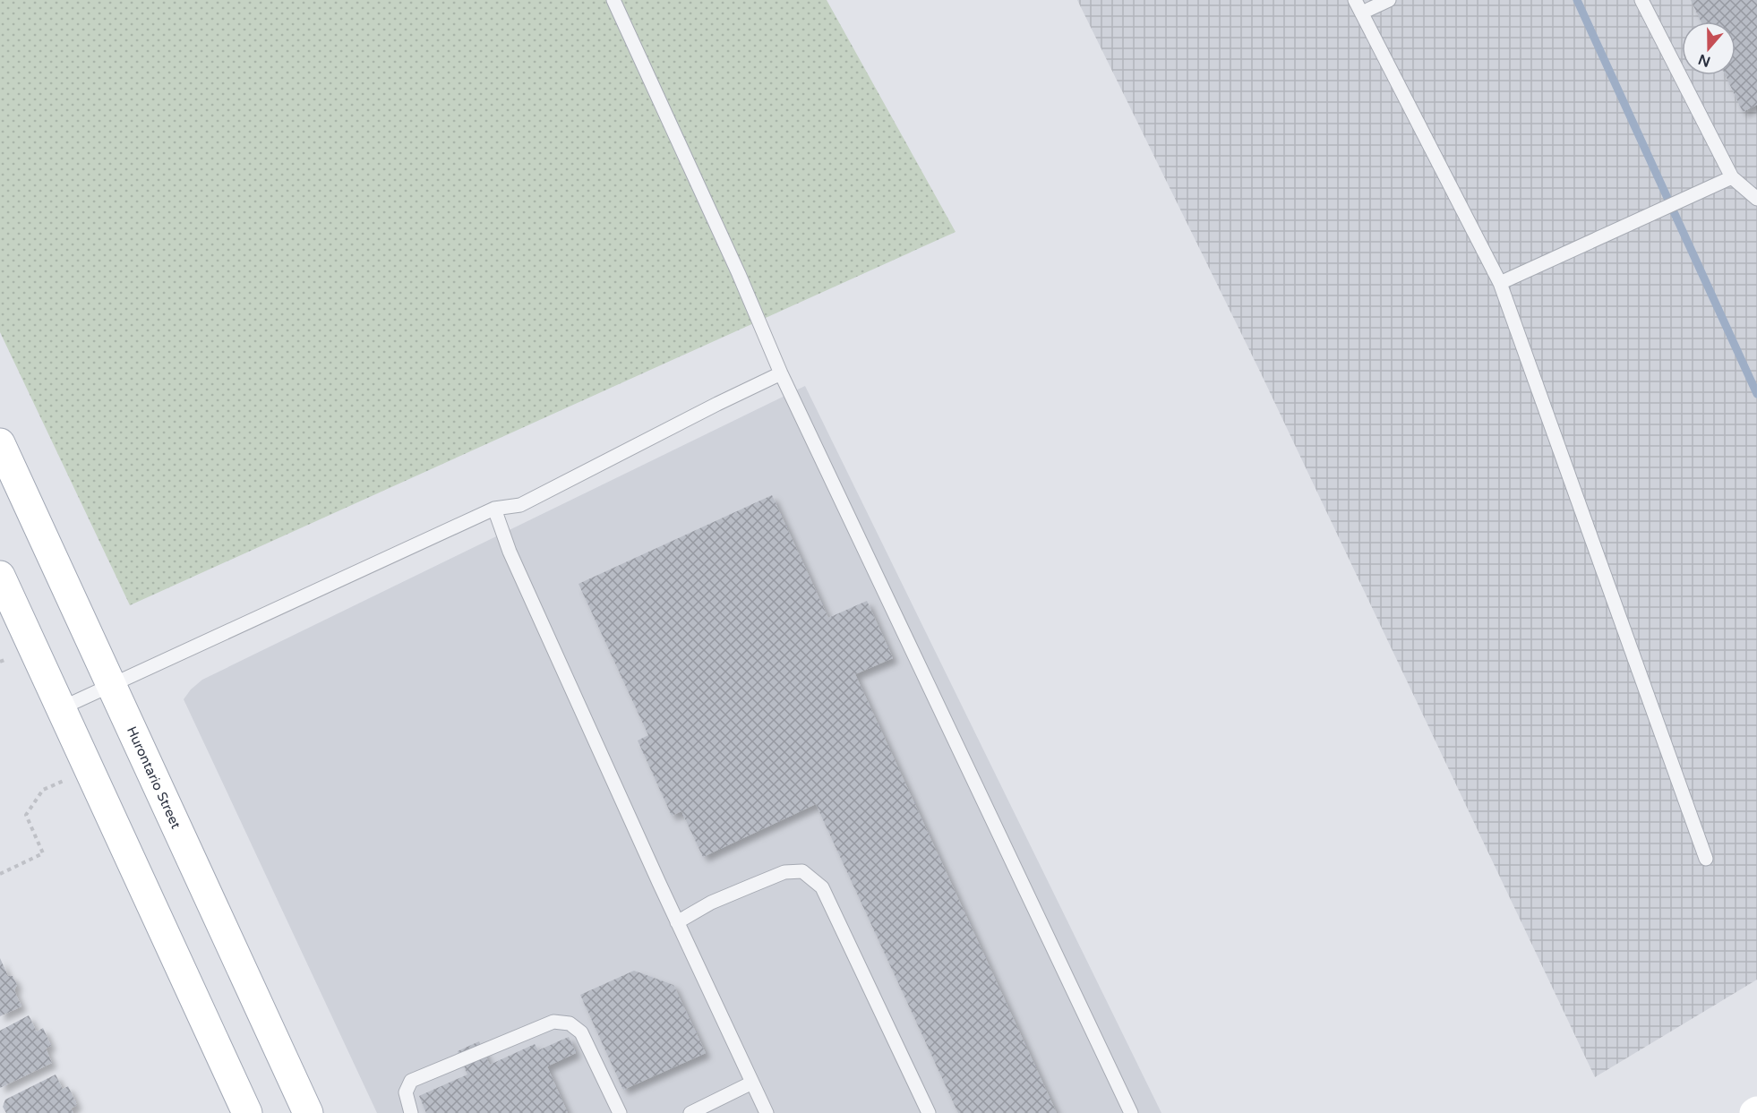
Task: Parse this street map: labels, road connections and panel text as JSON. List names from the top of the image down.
{
  "streets": {
    "main road": ["Hurontario Street"]
  },
  "north": "bottom"
}
